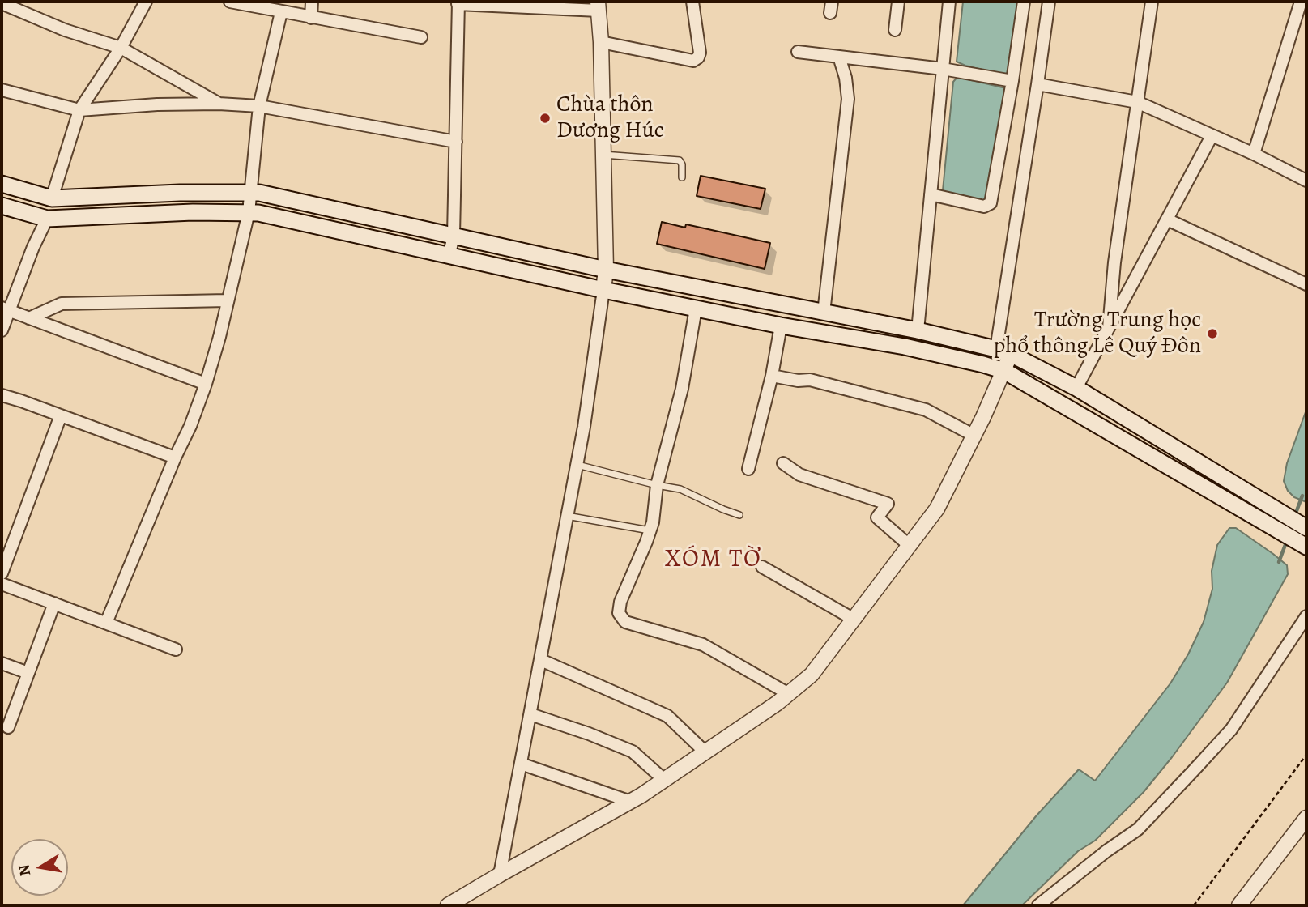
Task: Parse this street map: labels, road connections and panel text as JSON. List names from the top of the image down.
{
  "districts": ["XÓM TỜ"],
  "places": ["Chùa thôn Dương Húc", "Trường Trung học phổ thông Lê Quý Đôn"],
  "north": "left"
}
